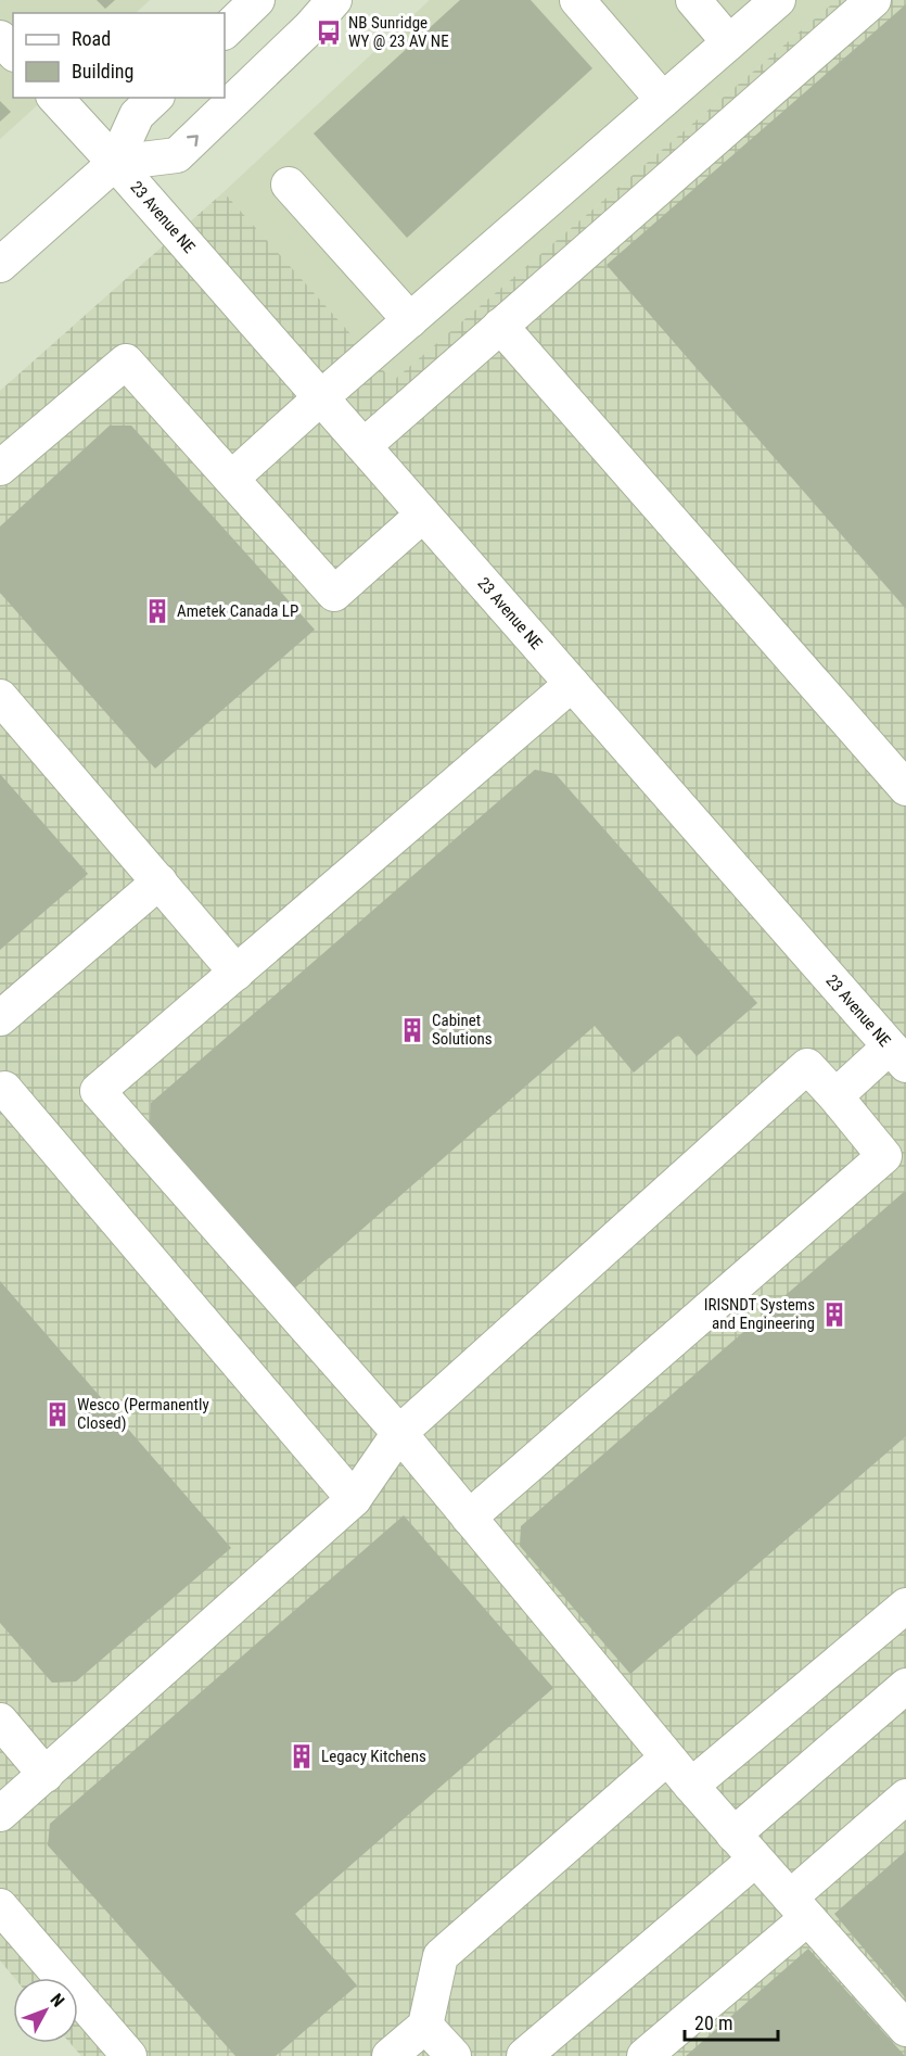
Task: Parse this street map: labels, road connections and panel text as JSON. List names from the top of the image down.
{
  "streets": {
    "street": ["23 Avenue NE"]
  },
  "places": {
    "bus stop": ["NB Sunridge WY @ 23 AV NE"],
    "building": [
      "Ametek Canada LP",
      "Cabinet Solutions",
      "IRISNDT Systems and Engineering",
      "Wesco (Permanently Closed)",
      "Legacy Kitchens"
    ]
  },
  "legend": ["Road", "Building"],
  "scale_bar": "20 m",
  "north": "top right"
}
